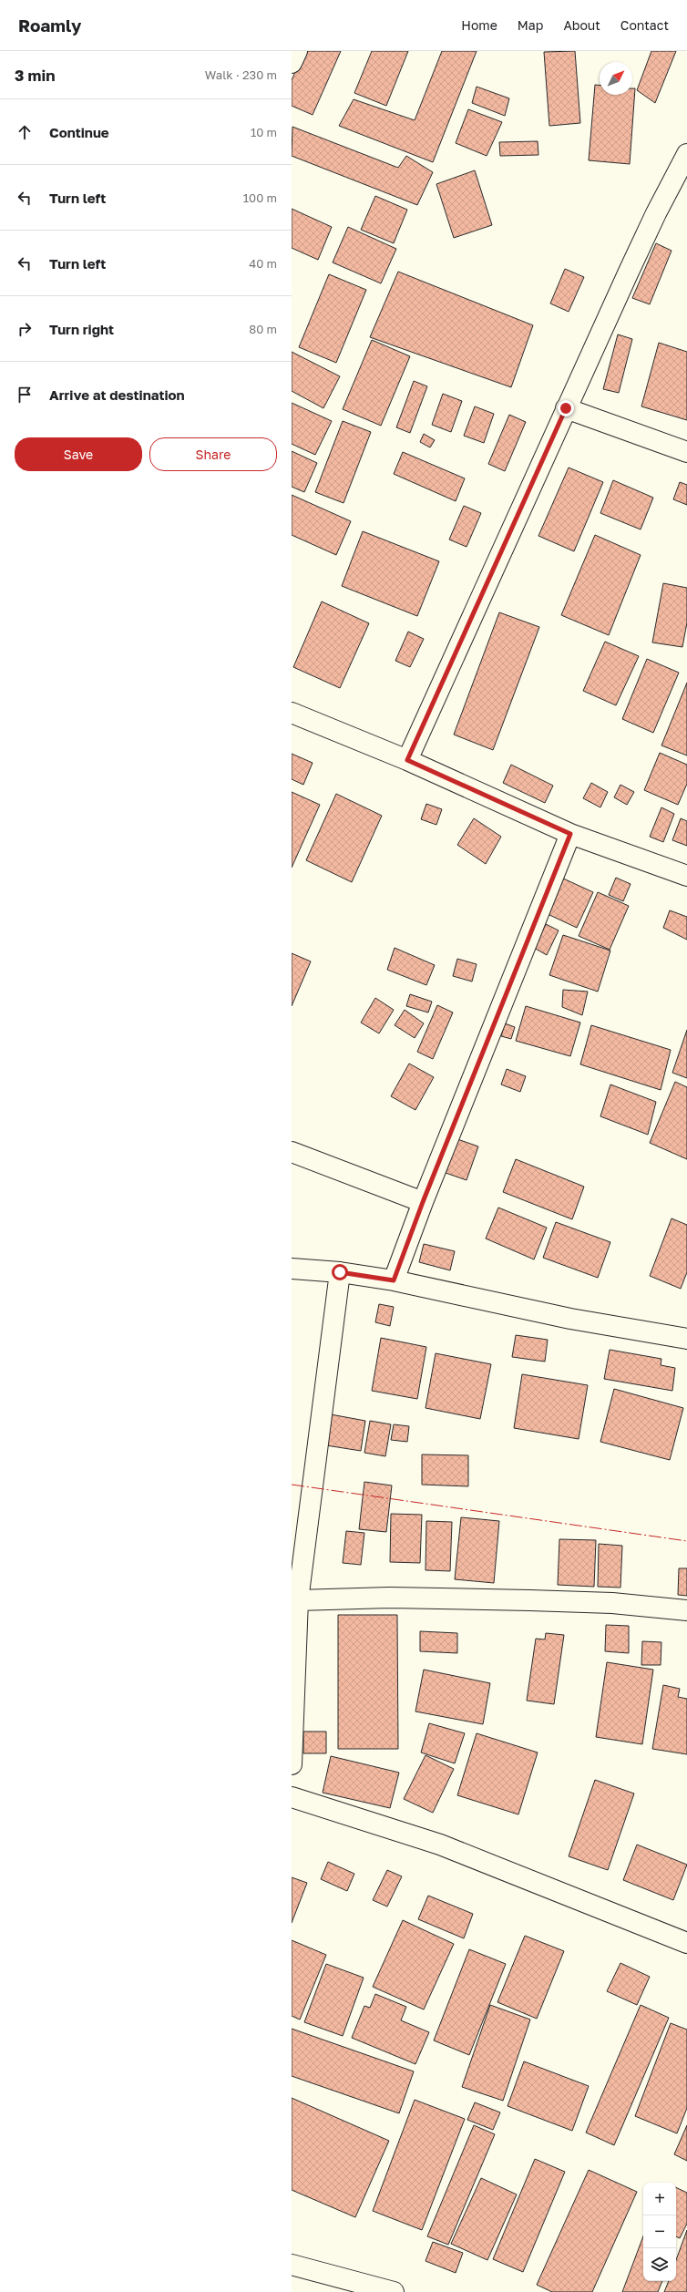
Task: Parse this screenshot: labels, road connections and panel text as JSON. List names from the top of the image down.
{
  "north": "top right",
  "page": {
    "header": "Roamly",
    "nav": [
      "Home",
      "Map",
      "About",
      "Contact"
    ],
    "heading": ["3 min", "Walk · 230 m"],
    "list": [
      ["Continue", "10 m"],
      ["Turn left", "100 m"],
      ["Turn left", "40 m"],
      ["Turn right", "80 m"],
      "Arrive at destination"
    ],
    "buttons": ["Save", "Share"],
    "map_buttons": ["+", "−"]
  }
}
